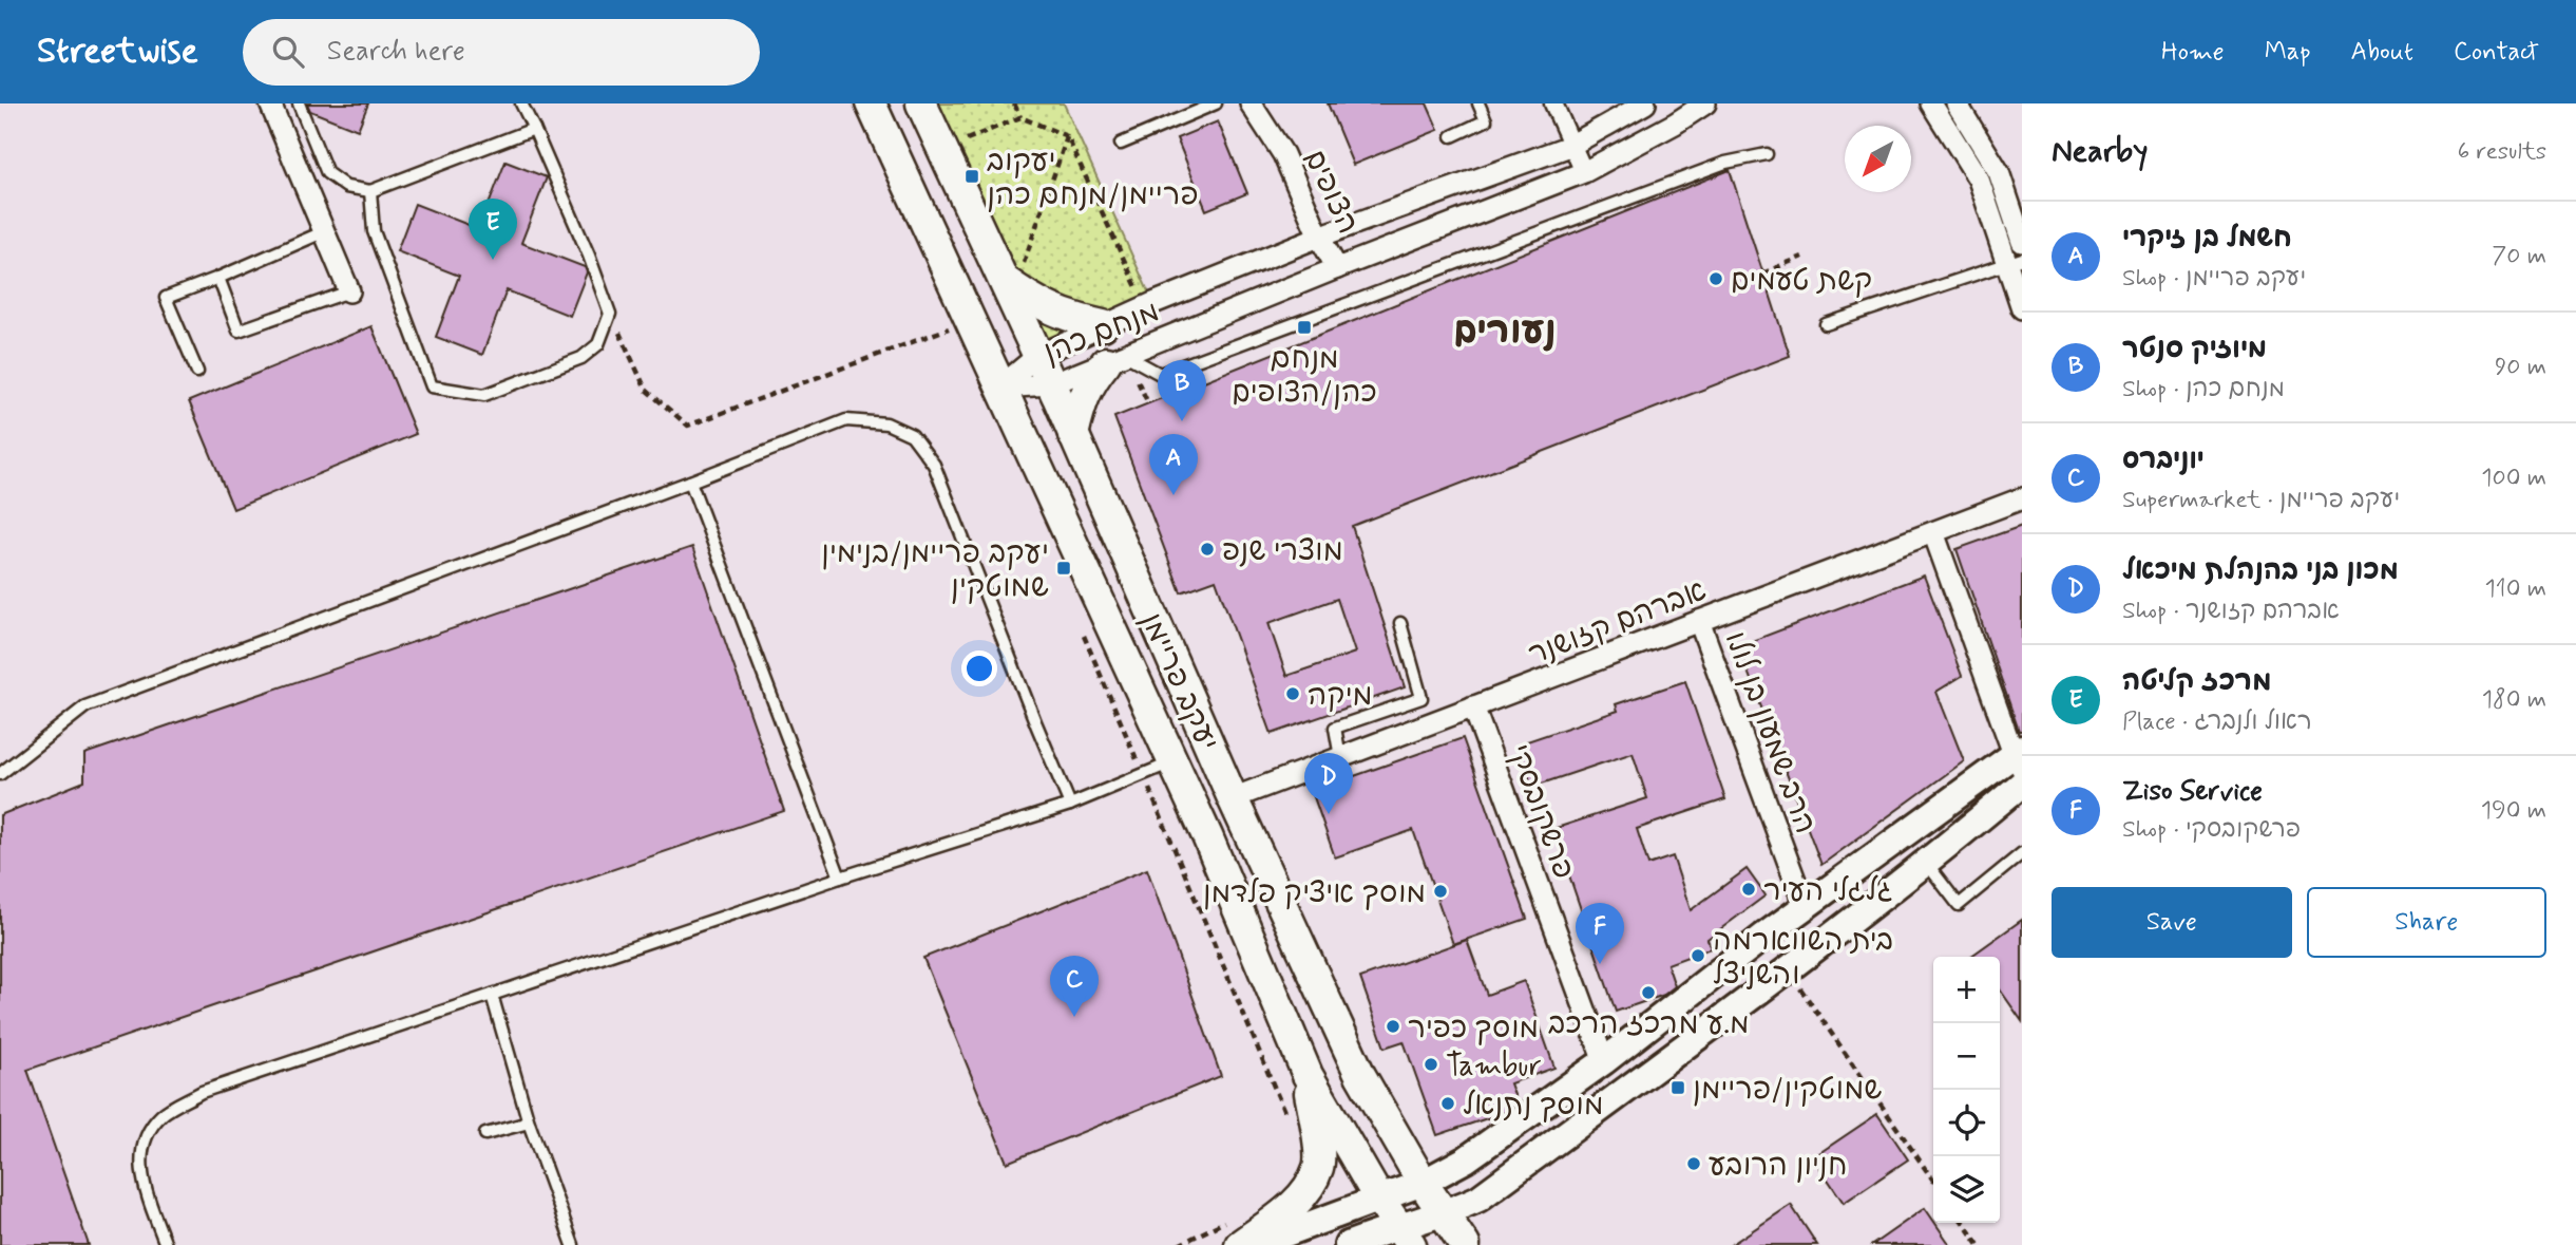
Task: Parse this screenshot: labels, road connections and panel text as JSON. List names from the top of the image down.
{
  "streets": {
    "main road": ["יעקב פריימן"],
    "street": [
      "הצופים",
      "מנחם כהן",
      "אברהם קזושנר",
      "הרב שמעון בן לולו",
      "פרשקובסקי"
    ]
  },
  "crossings": [
    ["הצופים", "מנחם כהן"],
    ["מנחם כהן", "יעקב פריימן"],
    ["אברהם קזושנר", "יעקב פריימן"],
    ["אברהם קזושנר", "הרב שמעון בן לולו"],
    ["אברהם קזושנר", "פרשקובסקי"]
  ],
  "districts": ["נעורים"],
  "places": {
    "transit": [
      "יעקוב פריימן/מנחם כהן",
      "מנחם כהן/הצופים",
      "יעקב פריימן/בנימין שמוטקין",
      "שמוטקין/פריימן"
    ],
    "other": [
      "קשת טעמים",
      "מוצרי שנפ",
      "מיקה",
      "גלגלי העיר",
      "מוסך איציק פלדמן",
      "בית השווארמה והשניצל",
      "מ.ע מרכז הרכב",
      "מוסך כפיר",
      "Tambur",
      "מוסך נתנאל",
      "חניון הרובע"
    ]
  },
  "north": "bottom left",
  "page": {
    "header": "Streetwise",
    "search": "Search here",
    "nav": [
      "Home",
      "Map",
      "About",
      "Contact"
    ],
    "heading": ["Nearby", "6 results"],
    "pins": [
      "E",
      "B",
      "A",
      "D",
      "F",
      "C"
    ],
    "list": [
      {
        "mark": "A",
        "name": "חשמל בן זיקרי",
        "note": "Shop · יעקב פריימן",
        "value": "70 m"
      },
      {
        "mark": "B",
        "name": "מיוזיק סנטר",
        "note": "Shop · מנחם כהן",
        "value": "90 m"
      },
      {
        "mark": "C",
        "name": "יוניברס",
        "note": "Supermarket · יעקב פריימן",
        "value": "100 m"
      },
      {
        "mark": "D",
        "name": "מכון בני בהנהלת מיכאל",
        "note": "Shop · אברהם קזושנר",
        "value": "110 m"
      },
      {
        "mark": "E",
        "name": "מרכז קליטה",
        "note": "Place · ראול ולנברג",
        "value": "180 m"
      },
      {
        "mark": "F",
        "name": "Ziso Service",
        "note": "Shop · פרשקובסקי",
        "value": "190 m"
      }
    ],
    "buttons": ["Save", "Share"],
    "map_buttons": ["+", "−"]
  }
}
